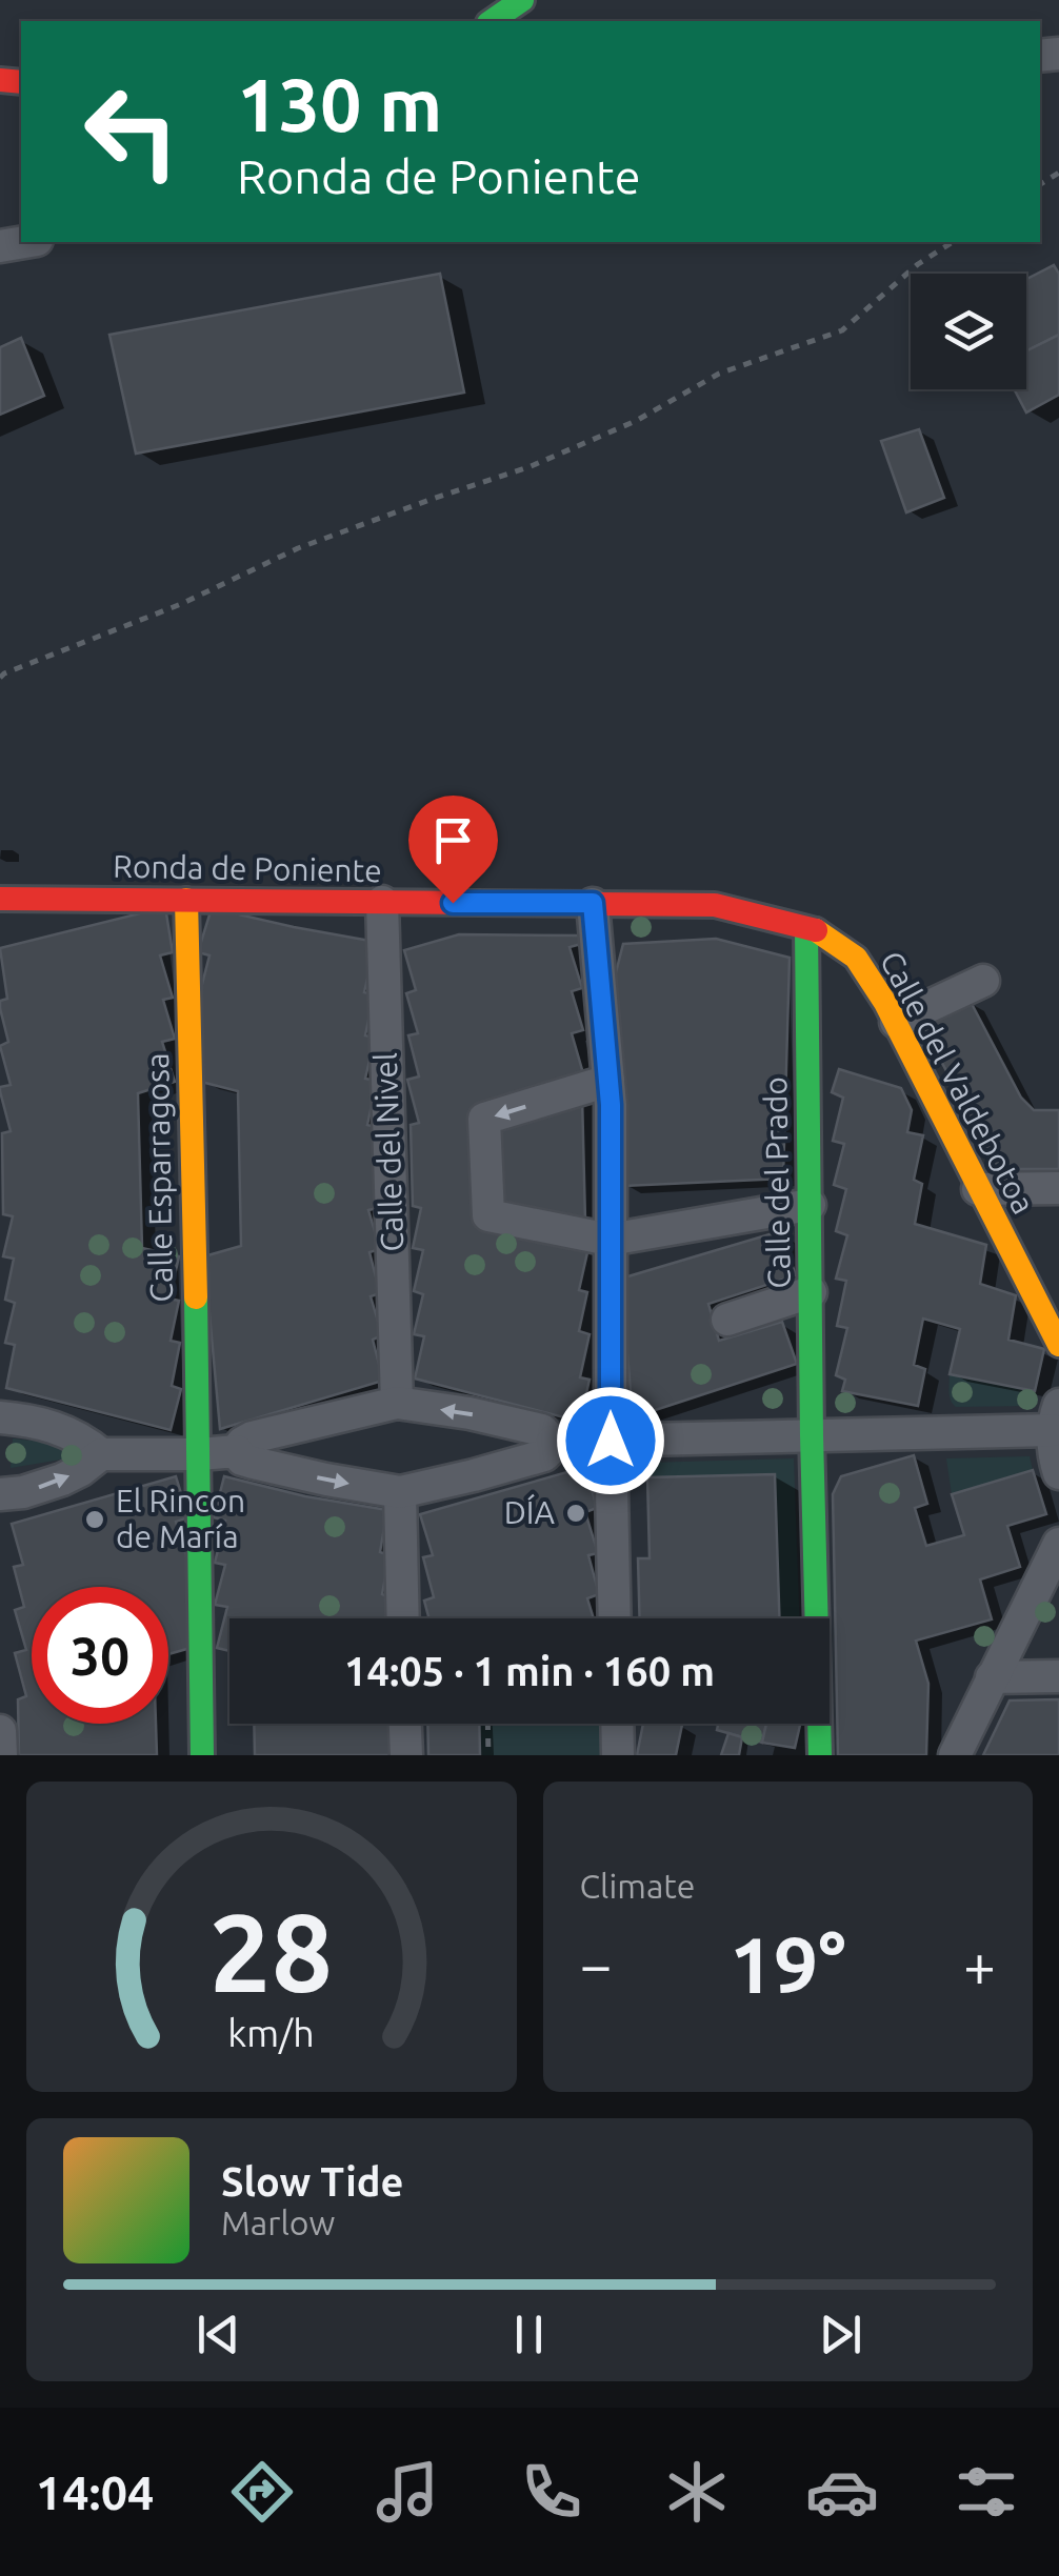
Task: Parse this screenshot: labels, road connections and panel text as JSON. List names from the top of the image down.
{
  "streets": {
    "street": [
      "Ronda de Poniente",
      "Calle del Valdebotoa",
      "Calle del Nivel",
      "Calle Esparragosa",
      "Calle del Prado"
    ]
  },
  "crossings": [
    ["Ronda de Poniente", "Calle del Valdebotoa"],
    ["Ronda de Poniente", "Calle del Nivel"],
    ["Ronda de Poniente", "Calle Esparragosa"],
    ["Ronda de Poniente", "Calle del Prado"],
    ["Calle del Valdebotoa", "Calle del Prado"]
  ],
  "places": ["DÍA", "El Rincon de María"],
  "page": {
    "turn": ["130 m", "Ronda de Poniente"],
    "limit": "30",
    "trip": "14:05 · 1 min · 160 m",
    "tile": "Climate",
    "heat": ["−", "19°", "+"],
    "song": ["Slow Tide", "Marlow"],
    "tabs": "14:04",
    "gauge": ["28", "km/h"]
  }
}
